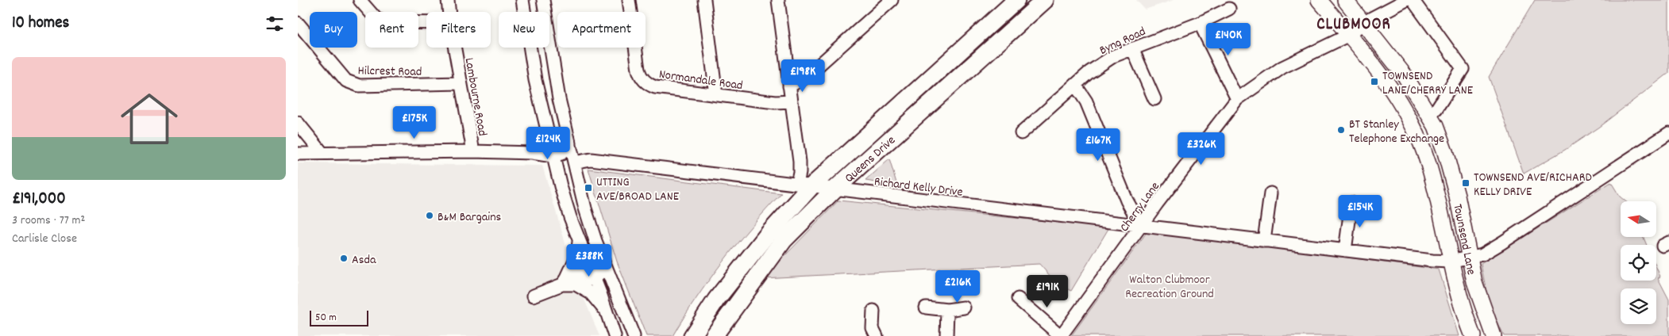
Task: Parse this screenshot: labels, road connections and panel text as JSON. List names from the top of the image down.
{
  "streets": {
    "highway": ["Queens Drive"],
    "main road": ["Townsend Lane"],
    "street": [
      "Byng Road",
      "Hilcrest Road",
      "Normandale Road",
      "Lambourne Road",
      "Richard Kelly Drive",
      "Cherry Lane"
    ]
  },
  "crossings": [
    ["Hilcrest Road", "Lambourne Road"],
    ["Queens Drive", "Richard Kelly Drive"],
    ["Richard Kelly Drive", "Cherry Lane"],
    ["Richard Kelly Drive", "Townsend Lane"],
    ["Cherry Lane", "Townsend Lane"]
  ],
  "districts": ["CLUBMOOR"],
  "parks": ["Walton Clubmoor Recreation Ground"],
  "places": {
    "transit": ["TOWNSEND LANE/CHERRY LANE", "TOWNSEND AVE/RICHARD KELLY DRIVE", "UTTING AVE/BROAD LANE"],
    "other": ["BT Stanley Telephone Exchange", "B&M Bargains", "Asda"]
  },
  "scale_bar": "50 m",
  "north": "left",
  "page": {
    "heading": "10 homes",
    "chip": [
      "Buy",
      "Rent",
      "Filters",
      "New",
      "Apartment"
    ],
    "price": [
      "£140K",
      "£198K",
      "£175K",
      "£124K",
      "£167K",
      "£326K",
      "£154K",
      "£388K",
      "£216K",
      "£191K"
    ],
    "list": [
      {
        "name": "£191,000",
        "note": "3 rooms · 77 m² · Carlisle Close"
      }
    ],
    "scale": "50 m"
  }
}
